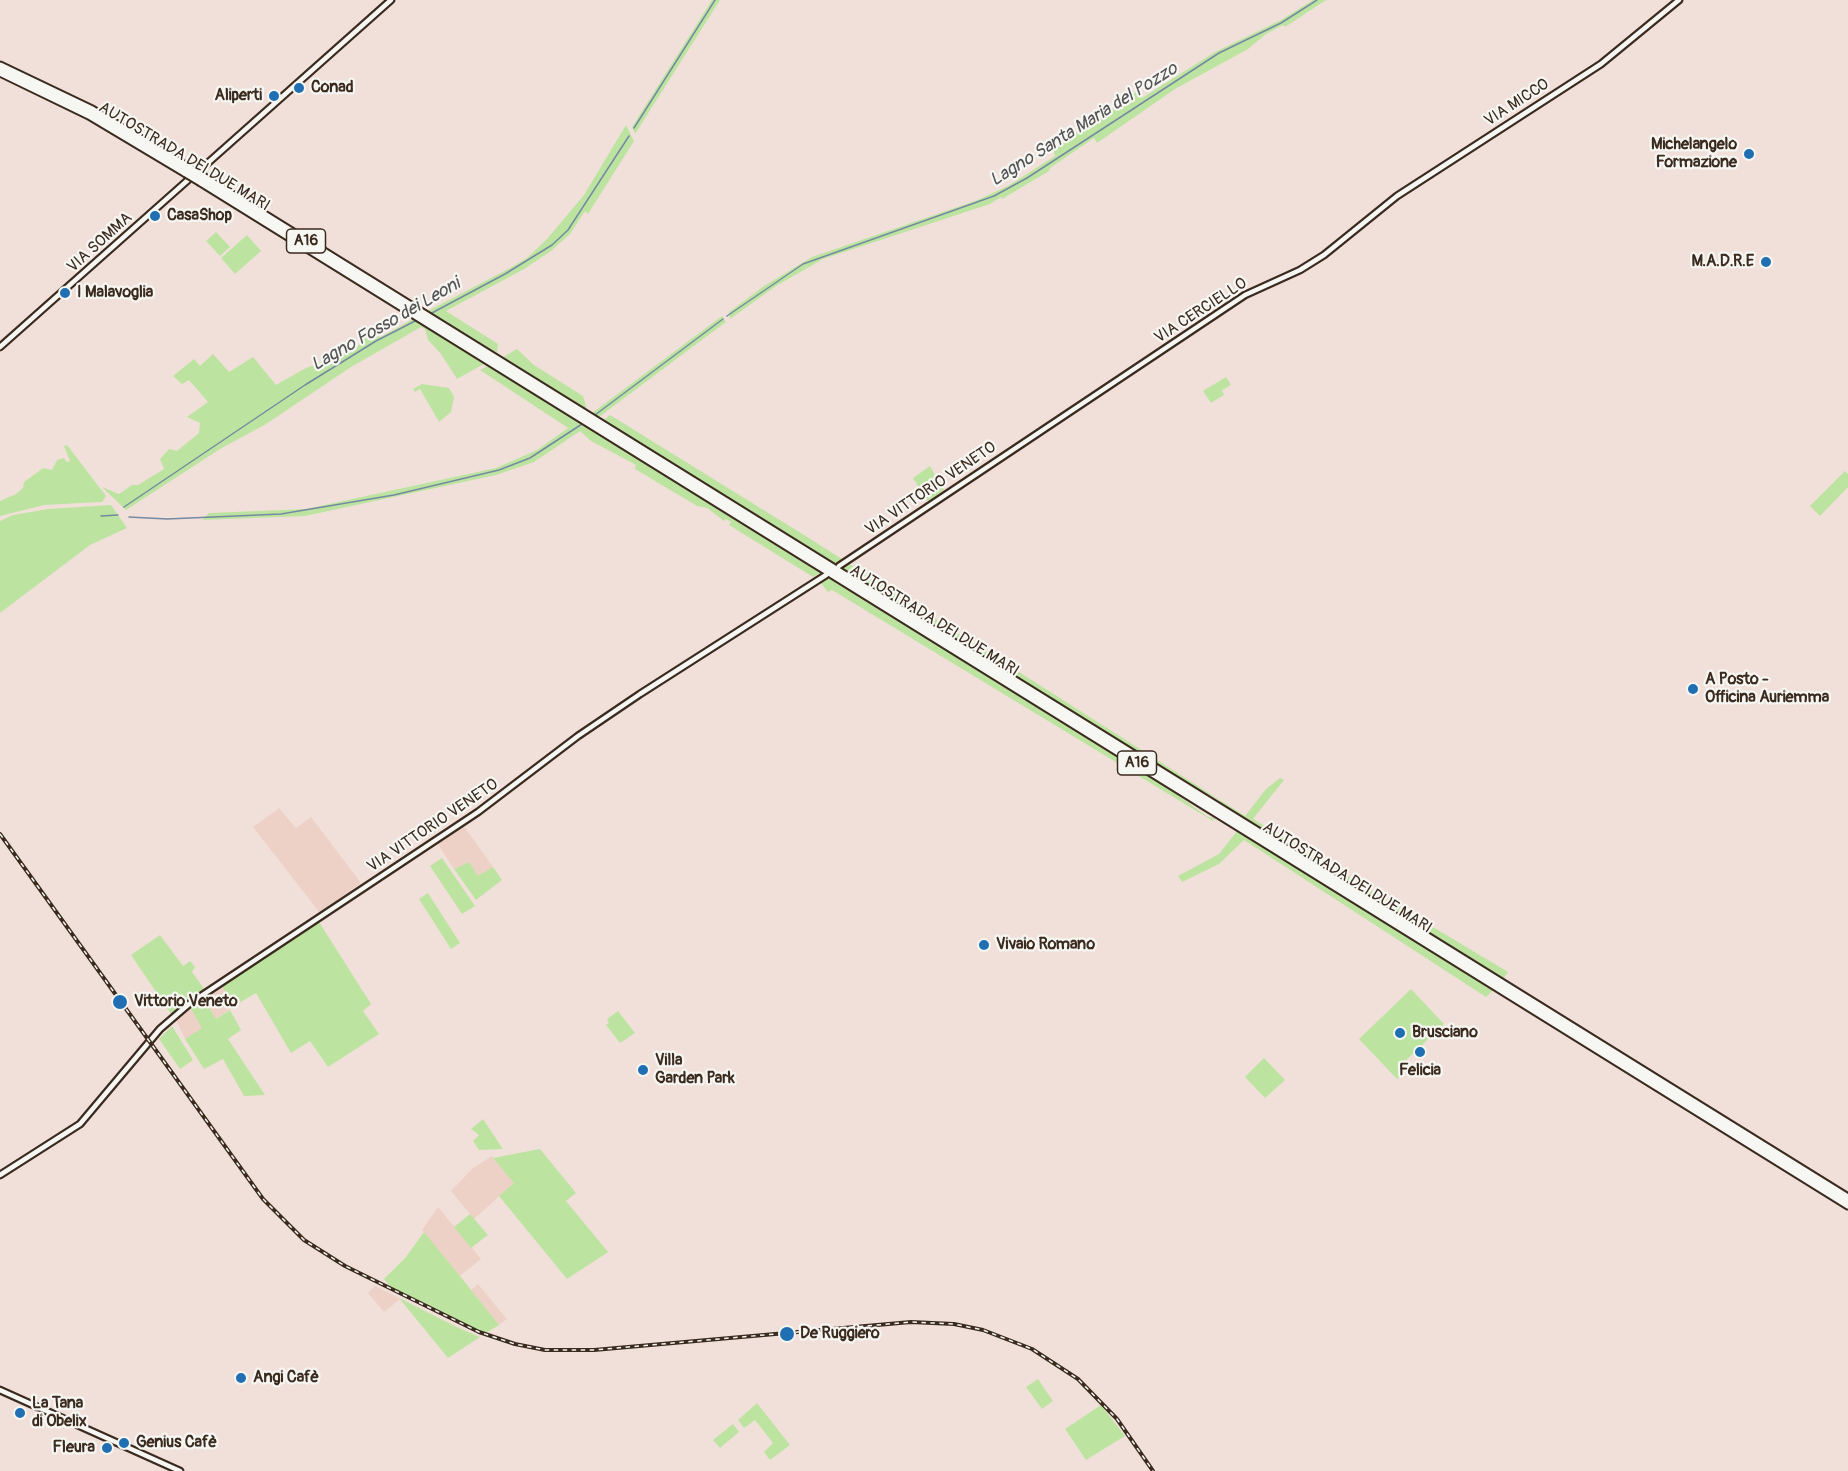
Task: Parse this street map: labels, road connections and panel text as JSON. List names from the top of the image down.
{
  "streets": {
    "highway": ["AUTOSTRADA DEI DUE MARI", "A16"],
    "street": [
      "VIA MICCO",
      "VIA SOMMA",
      "VIA CERCIELLO",
      "VIA VITTORIO VENETO"
    ]
  },
  "crossings": [
    ["VIA MICCO", "VIA CERCIELLO"],
    ["AUTOSTRADA DEI DUE MARI", "VIA SOMMA"],
    ["VIA CERCIELLO", "VIA VITTORIO VENETO"]
  ],
  "water": ["Lagno Santa Maria del Pozzo", "Lagno Fosso dei Leoni"],
  "places": [
    "Conad",
    "Aliperti",
    "Michelangelo Formazione",
    "CasaShop",
    "M.A.D.R.E",
    "I Malavoglia",
    "A Posto - Officina Auriemma",
    "Vivaio Romano",
    "Vittorio Veneto",
    "Brusciano",
    "Felicia",
    "Villa Garden Park",
    "De Ruggiero",
    "Angi Cafè",
    "La Tana di Obelix",
    "Genius Cafè",
    "Fleura"
  ]
}
